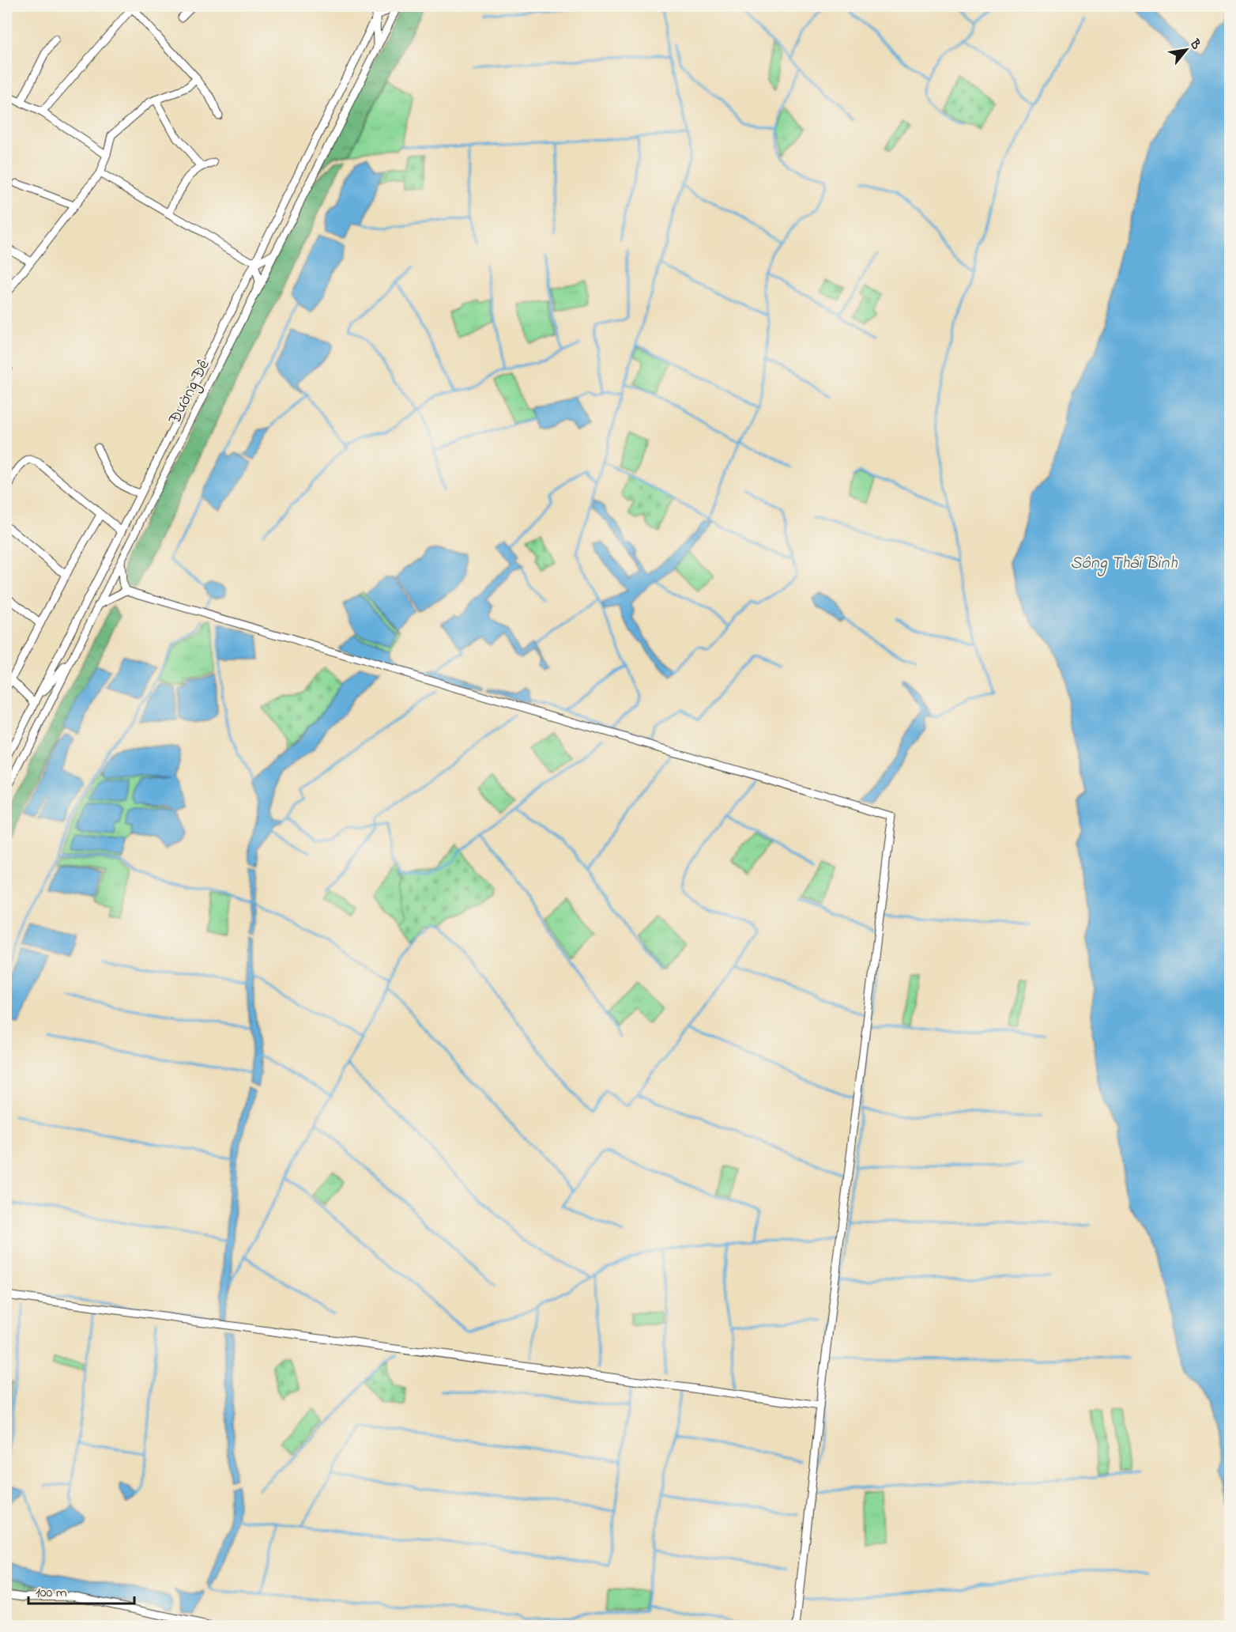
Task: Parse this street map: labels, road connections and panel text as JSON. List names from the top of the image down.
{
  "streets": {
    "street": ["Đường Đê"]
  },
  "water": ["Sông Thái Bình"],
  "scale_bar": "100 m",
  "north": "top right"
}
